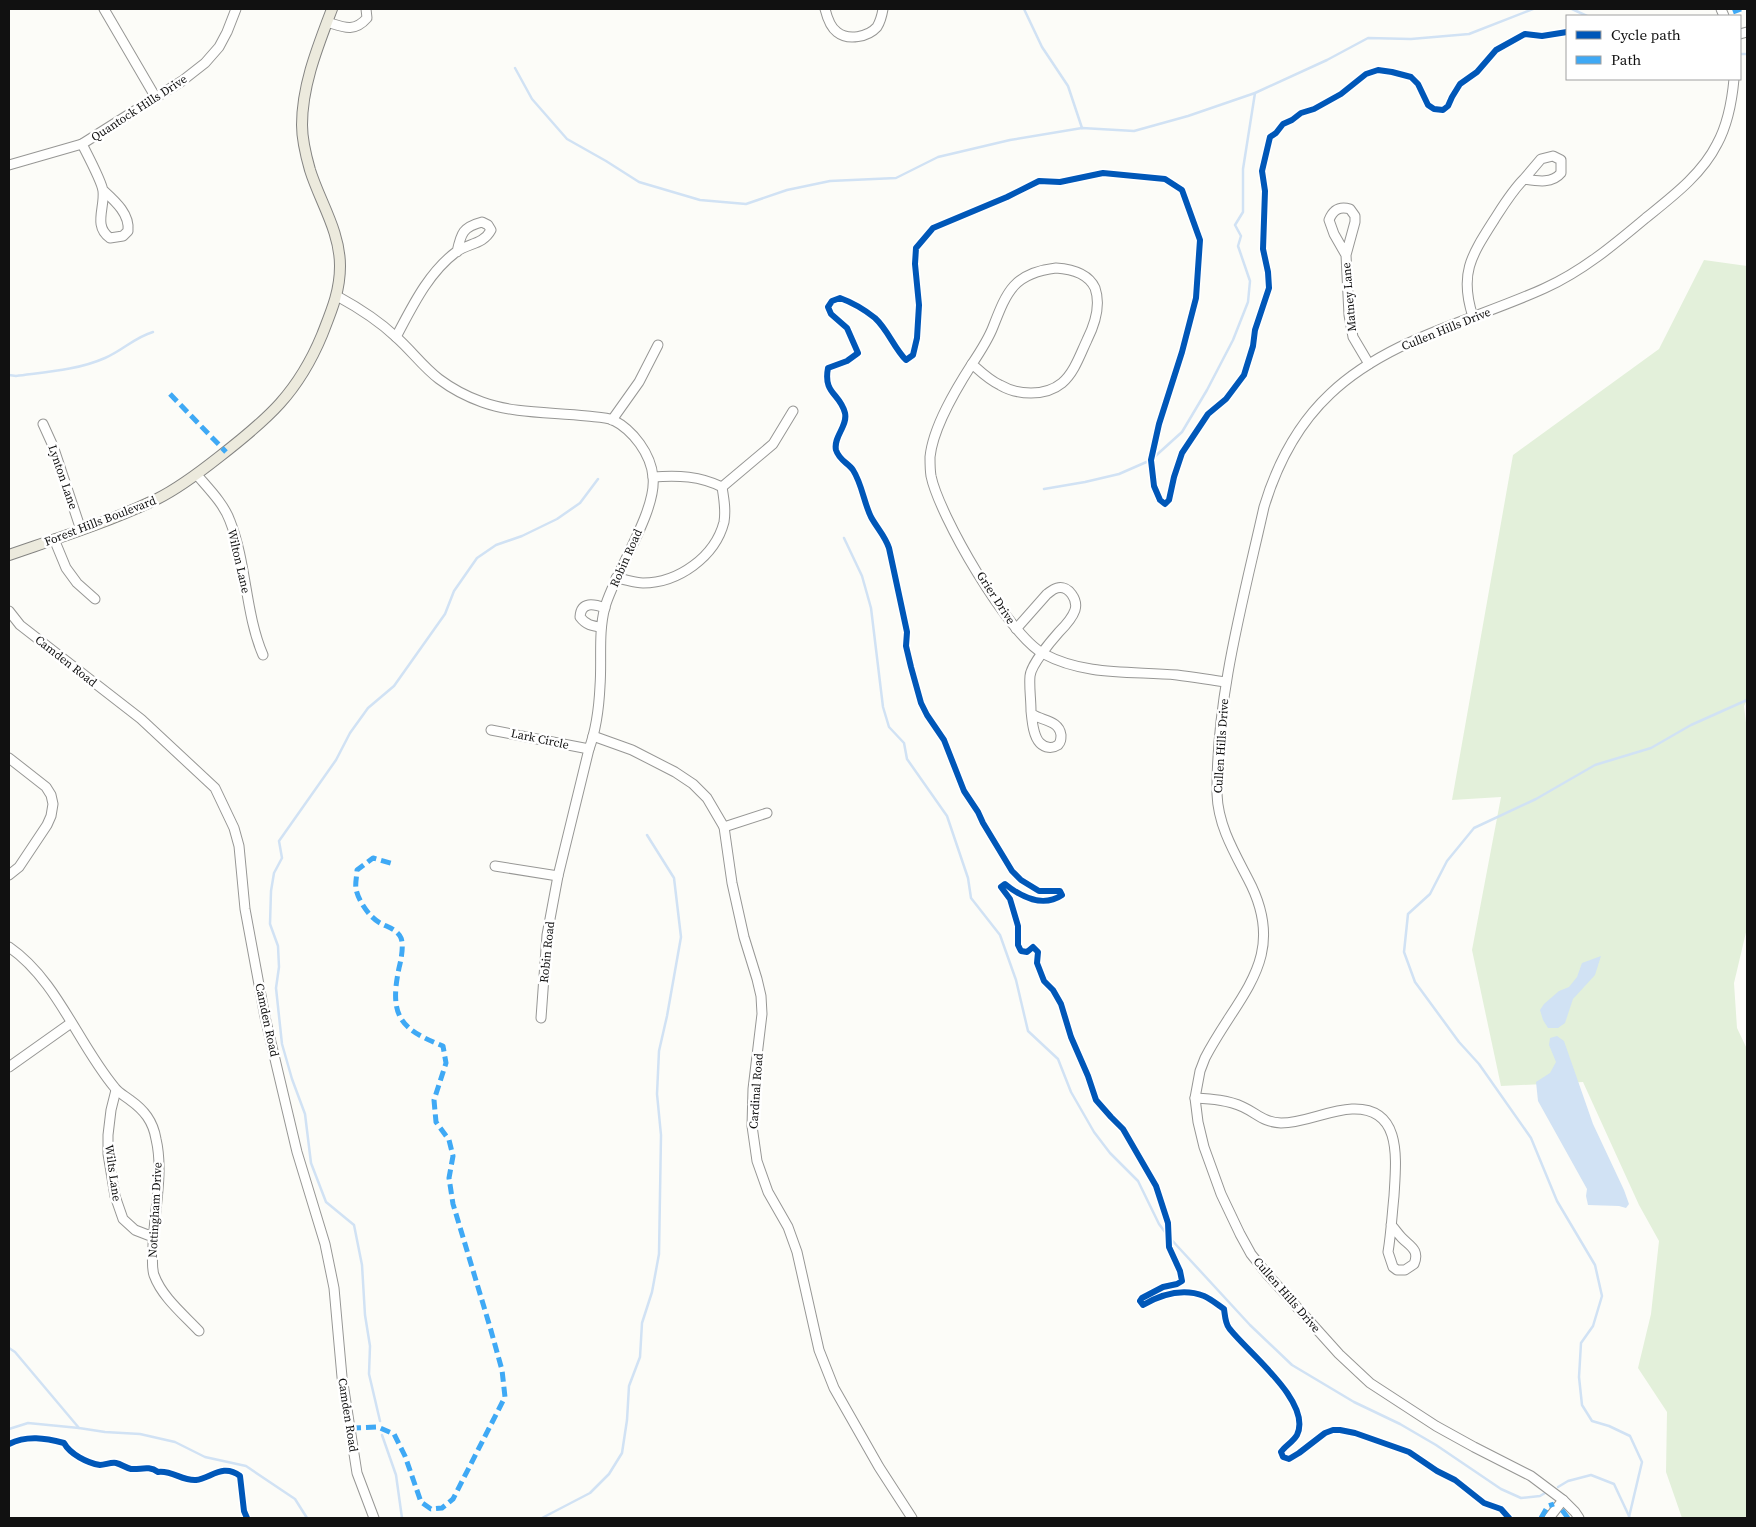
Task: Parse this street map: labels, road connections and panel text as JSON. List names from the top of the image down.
{
  "streets": {
    "main road": ["Forest Hills Boulevard"],
    "street": [
      "Quantock Hills Drive",
      "Matney Lane",
      "Cullen Hills Drive",
      "Lynton Lane",
      "Robin Road",
      "Wilton Lane",
      "Grier Drive",
      "Camden Road",
      "Lark Circle",
      "Cardinal Road",
      "Wilts Lane",
      "Nottingham Drive"
    ]
  },
  "crossings": [
    ["Matney Lane", "Cullen Hills Drive"],
    ["Cullen Hills Drive", "Grier Drive"],
    ["Lynton Lane", "Forest Hills Boulevard"],
    ["Forest Hills Boulevard", "Robin Road"],
    ["Forest Hills Boulevard", "Wilton Lane"],
    ["Robin Road", "Lark Circle"],
    ["Robin Road", "Cardinal Road"],
    ["Wilts Lane", "Nottingham Drive"]
  ],
  "legend": ["Cycle path", "Path"]
}
